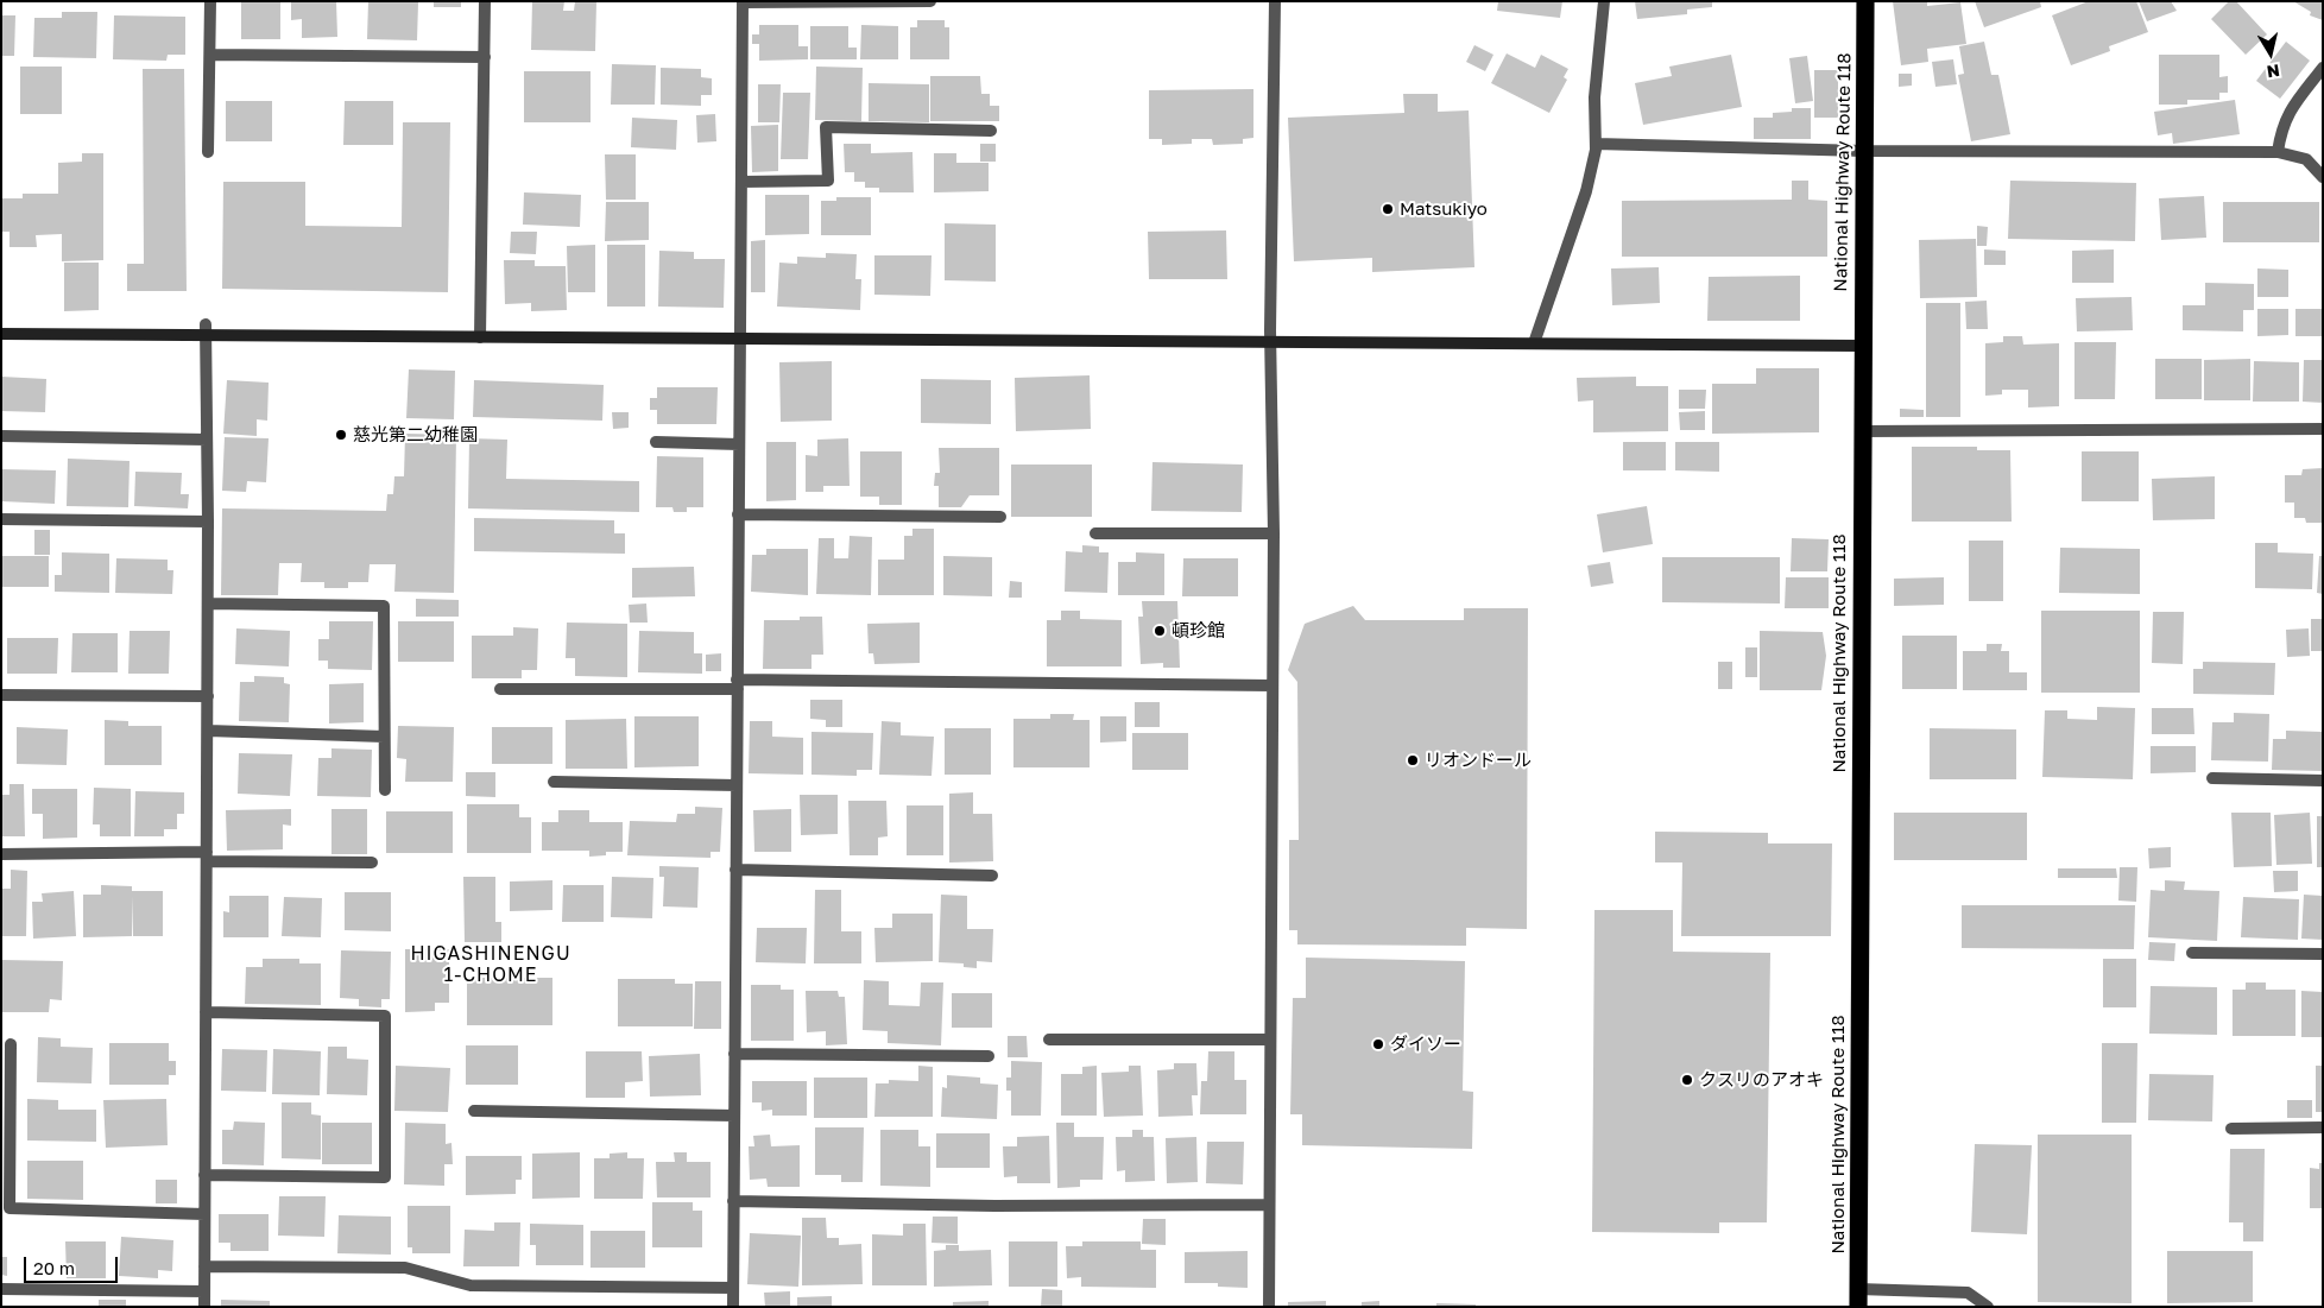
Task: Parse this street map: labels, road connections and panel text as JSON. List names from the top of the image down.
{
  "streets": {
    "highway": ["National Highway Route 118"]
  },
  "districts": ["HIGASHINENGU 1-CHOME"],
  "places": [
    "Matsukiyo",
    "慈光第二幼稚園",
    "頓珍館",
    "リオンドール",
    "ダイソー",
    "クスリのアオキ"
  ],
  "scale_bar": "20 m",
  "north": "bottom"
}
